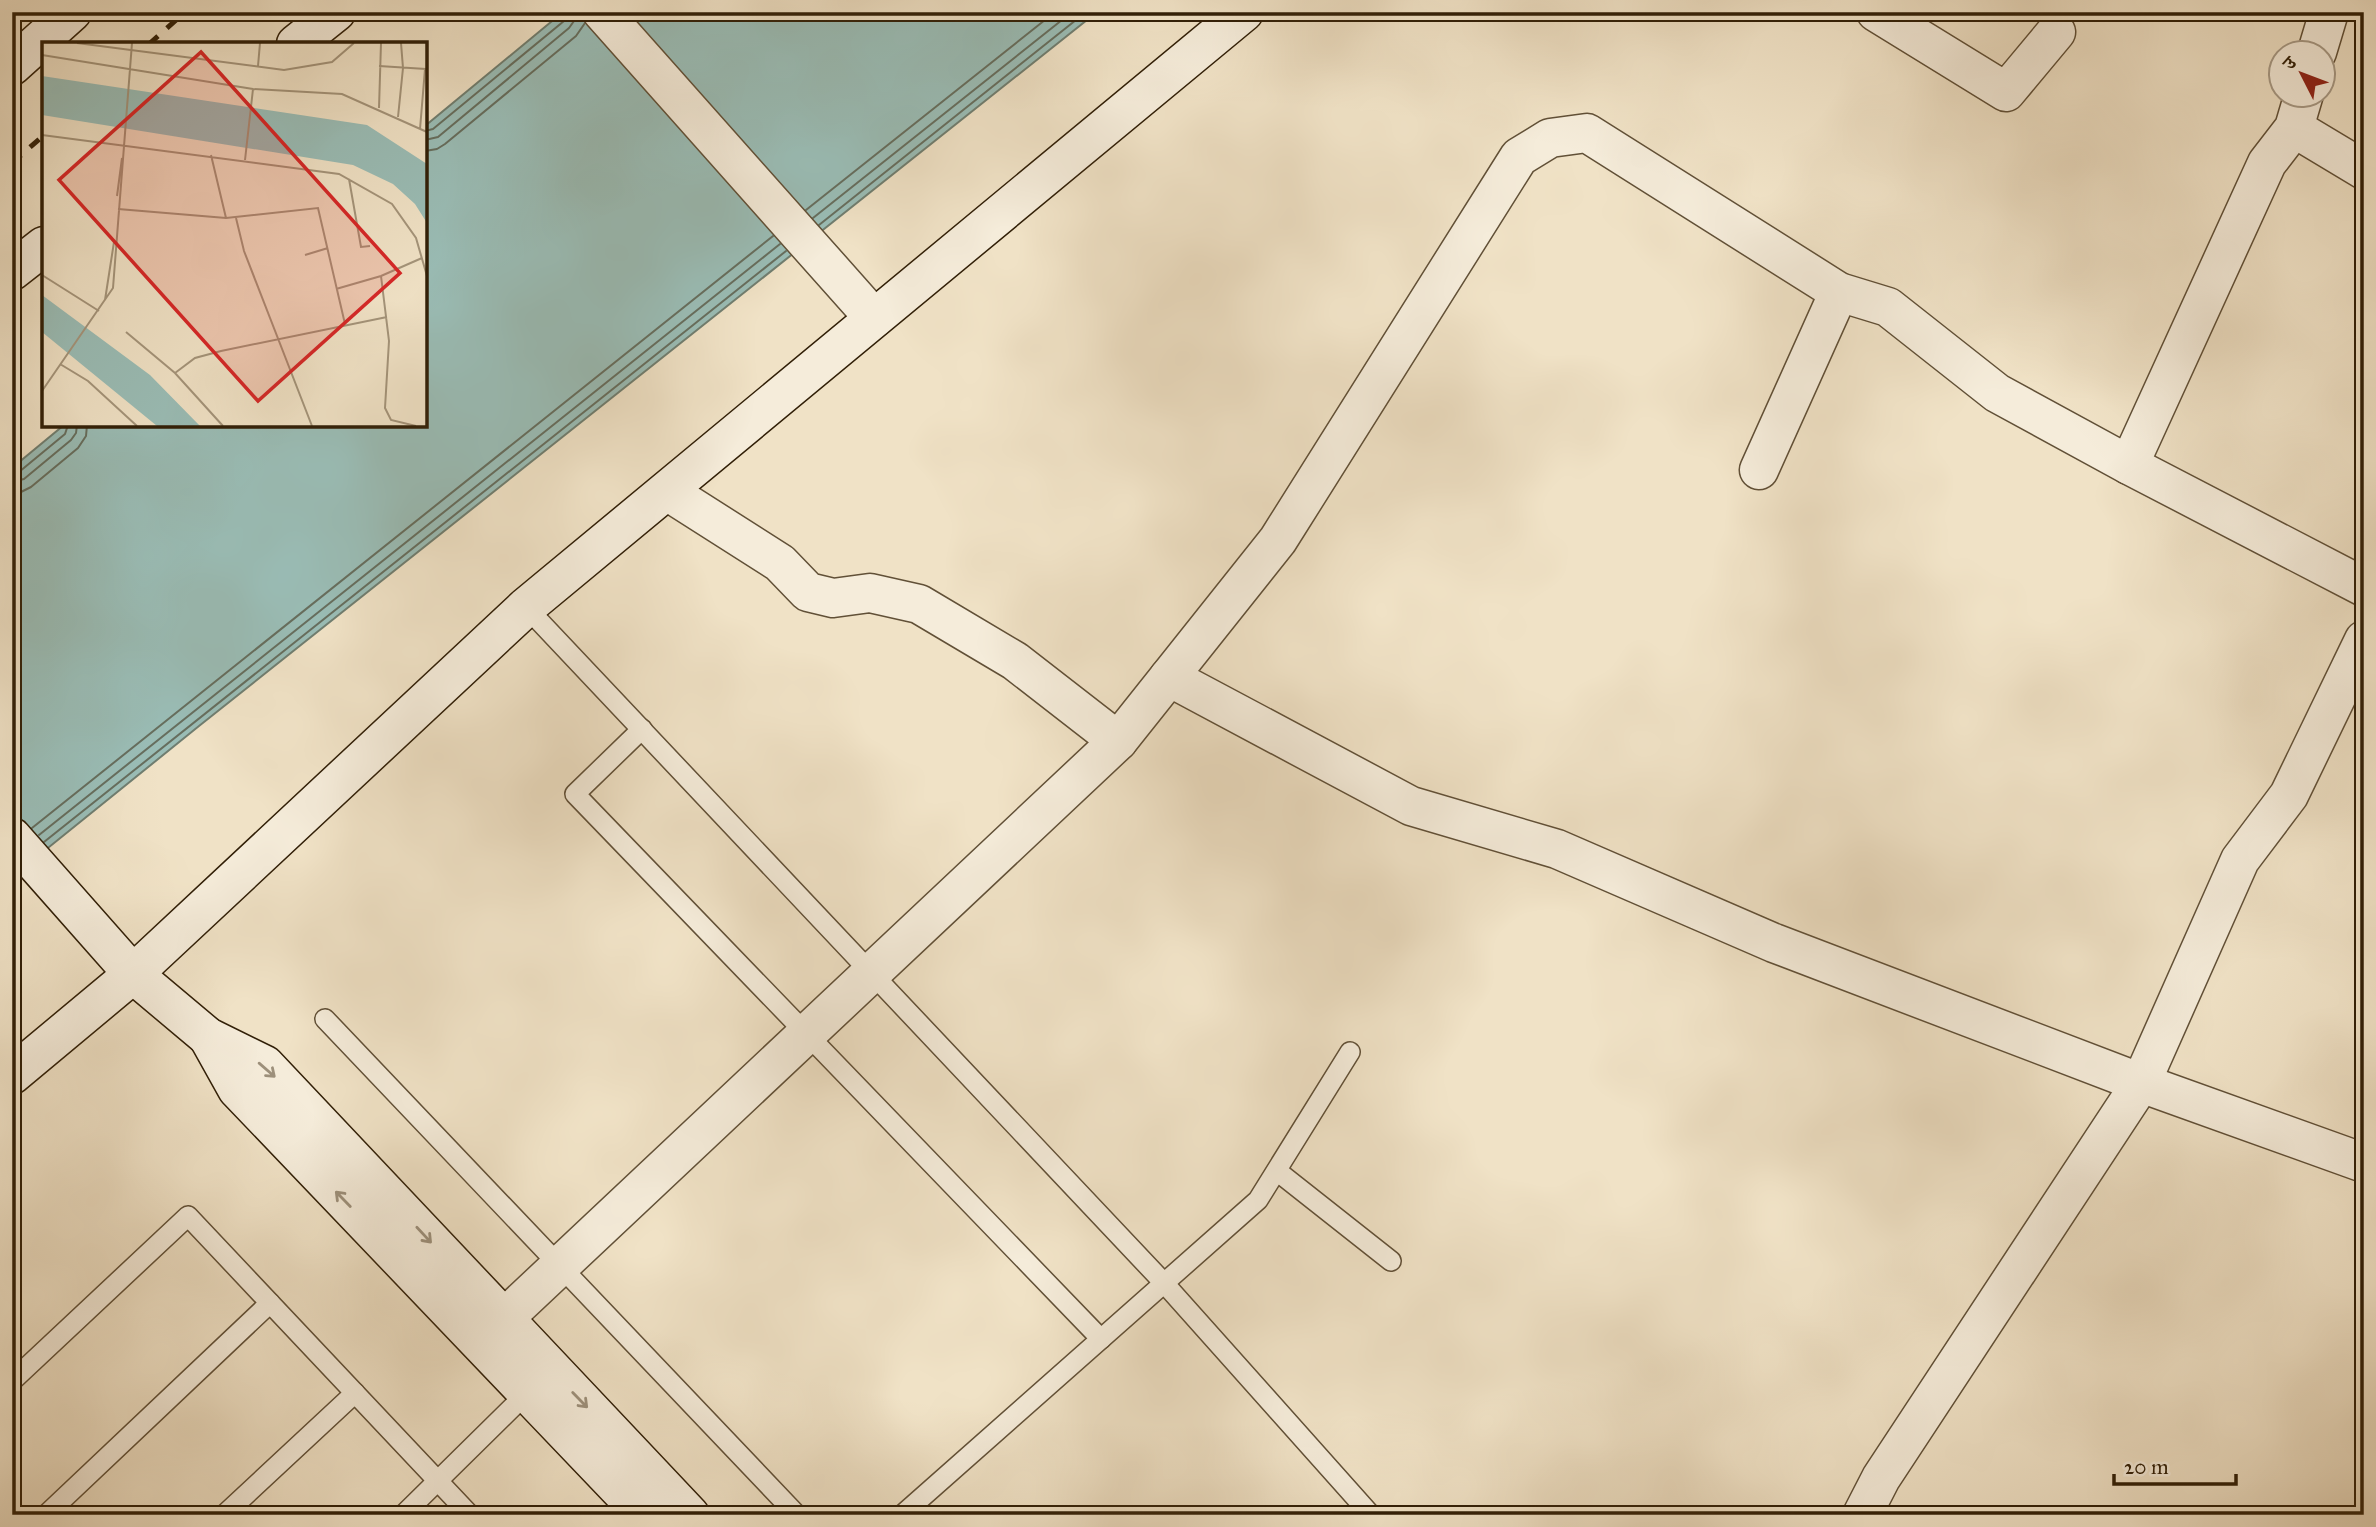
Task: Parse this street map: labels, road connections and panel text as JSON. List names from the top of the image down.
{
  "scale_bar": "20 m",
  "north": "top left"
}
